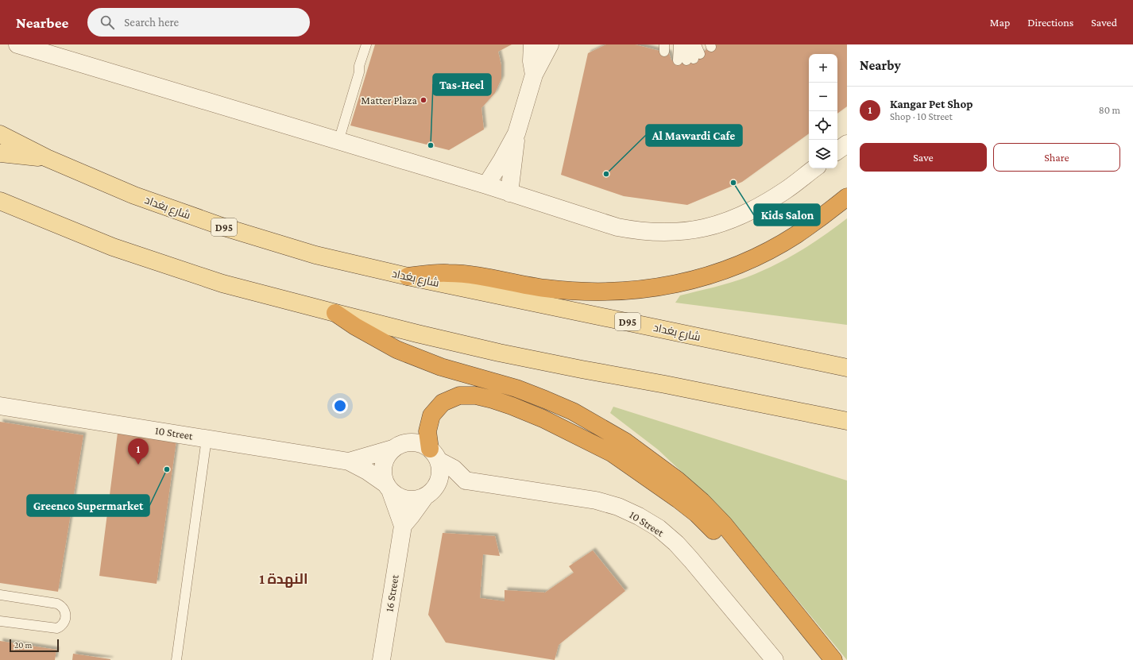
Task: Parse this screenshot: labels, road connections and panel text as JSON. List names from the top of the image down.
{
  "streets": {
    "main road": ["شارع بغداد", "D95"],
    "street": ["10 Street", "16 Street"]
  },
  "districts": ["النهدة 1"],
  "places": [
    "Matter Plaza",
    "Tas-Heel",
    "Al Mawardi Cafe",
    "Kids Salon",
    "Greenco Supermarket"
  ],
  "scale_bar": "20 m",
  "page": {
    "header": "Nearbee",
    "search": "Search here",
    "nav": ["Map", "Directions", "Saved"],
    "heading": "Nearby",
    "map_buttons": ["+", "−"],
    "list": [
      {
        "mark": "1",
        "name": "Kangar Pet Shop",
        "note": "Shop · 10 Street",
        "value": "80 m"
      }
    ],
    "buttons": ["Save", "Share"],
    "pins": "1",
    "scale": "20 m"
  }
}
